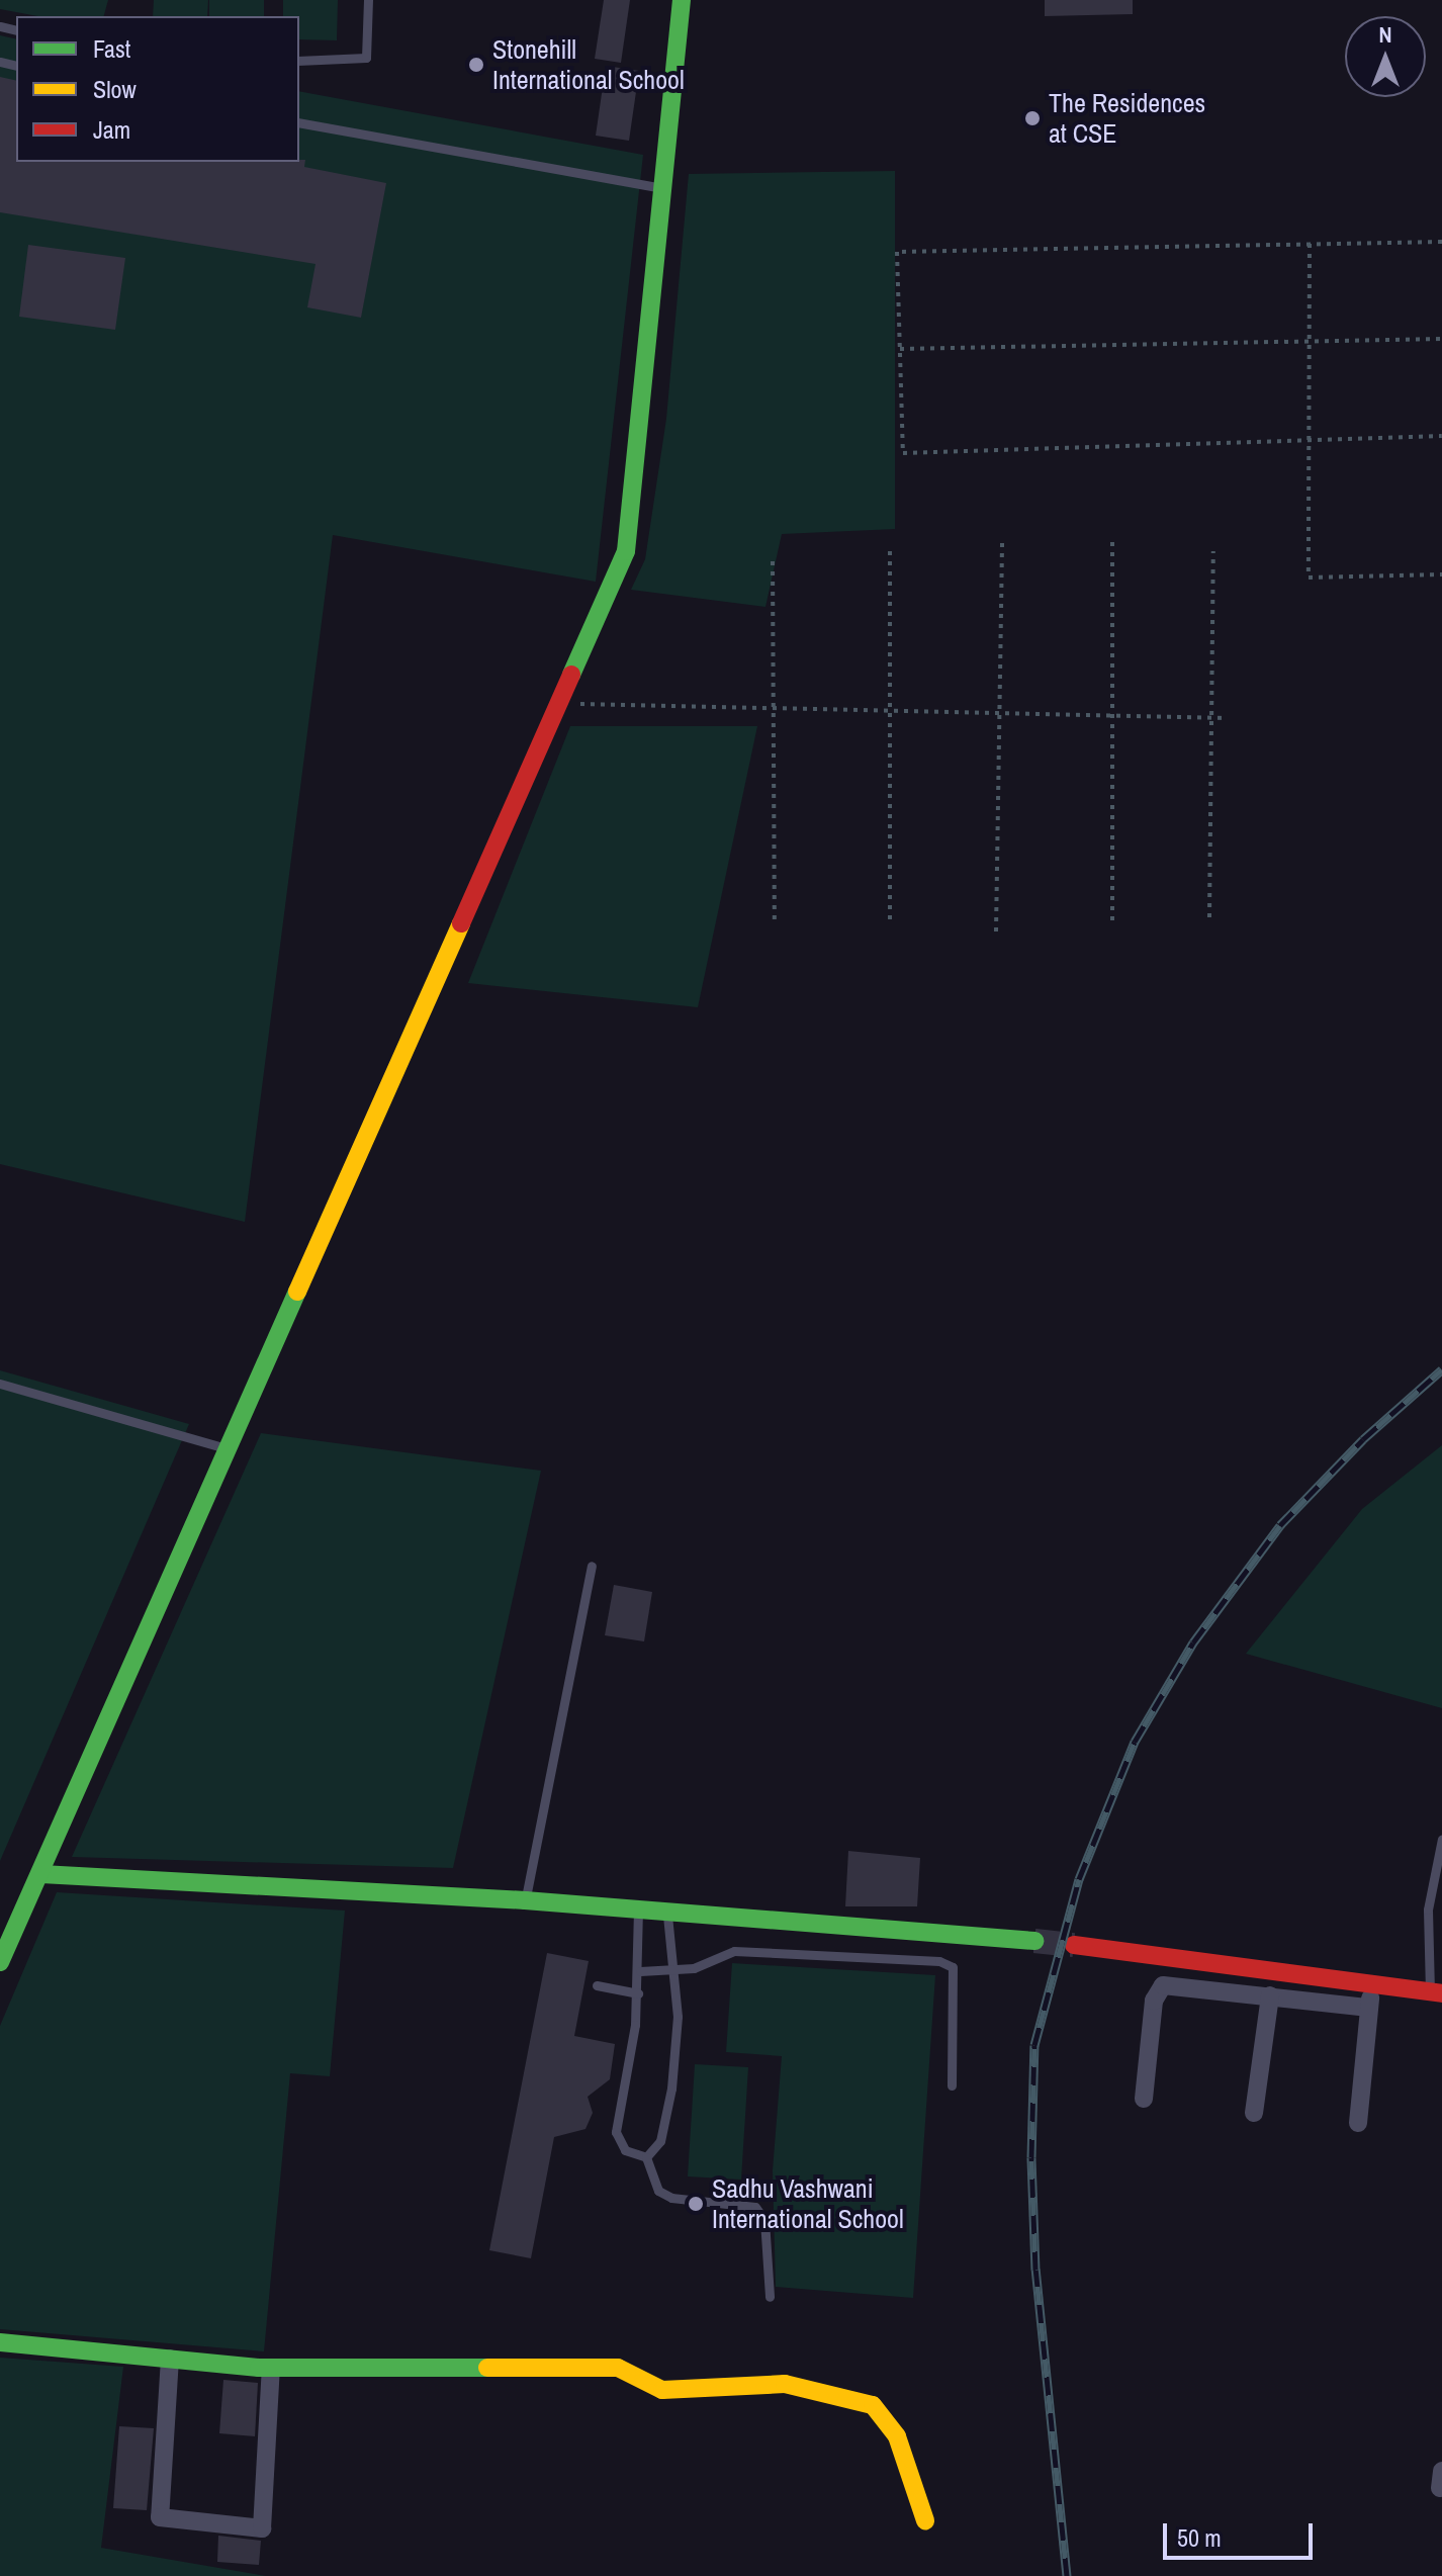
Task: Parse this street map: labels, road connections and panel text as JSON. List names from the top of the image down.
{
  "places": ["Stonehill International School", "The Residences at CSE", "Sadhu Vashwani International School"],
  "legend": ["Fast", "Slow", "Jam"],
  "scale_bar": "50 m",
  "north": "top"
}
